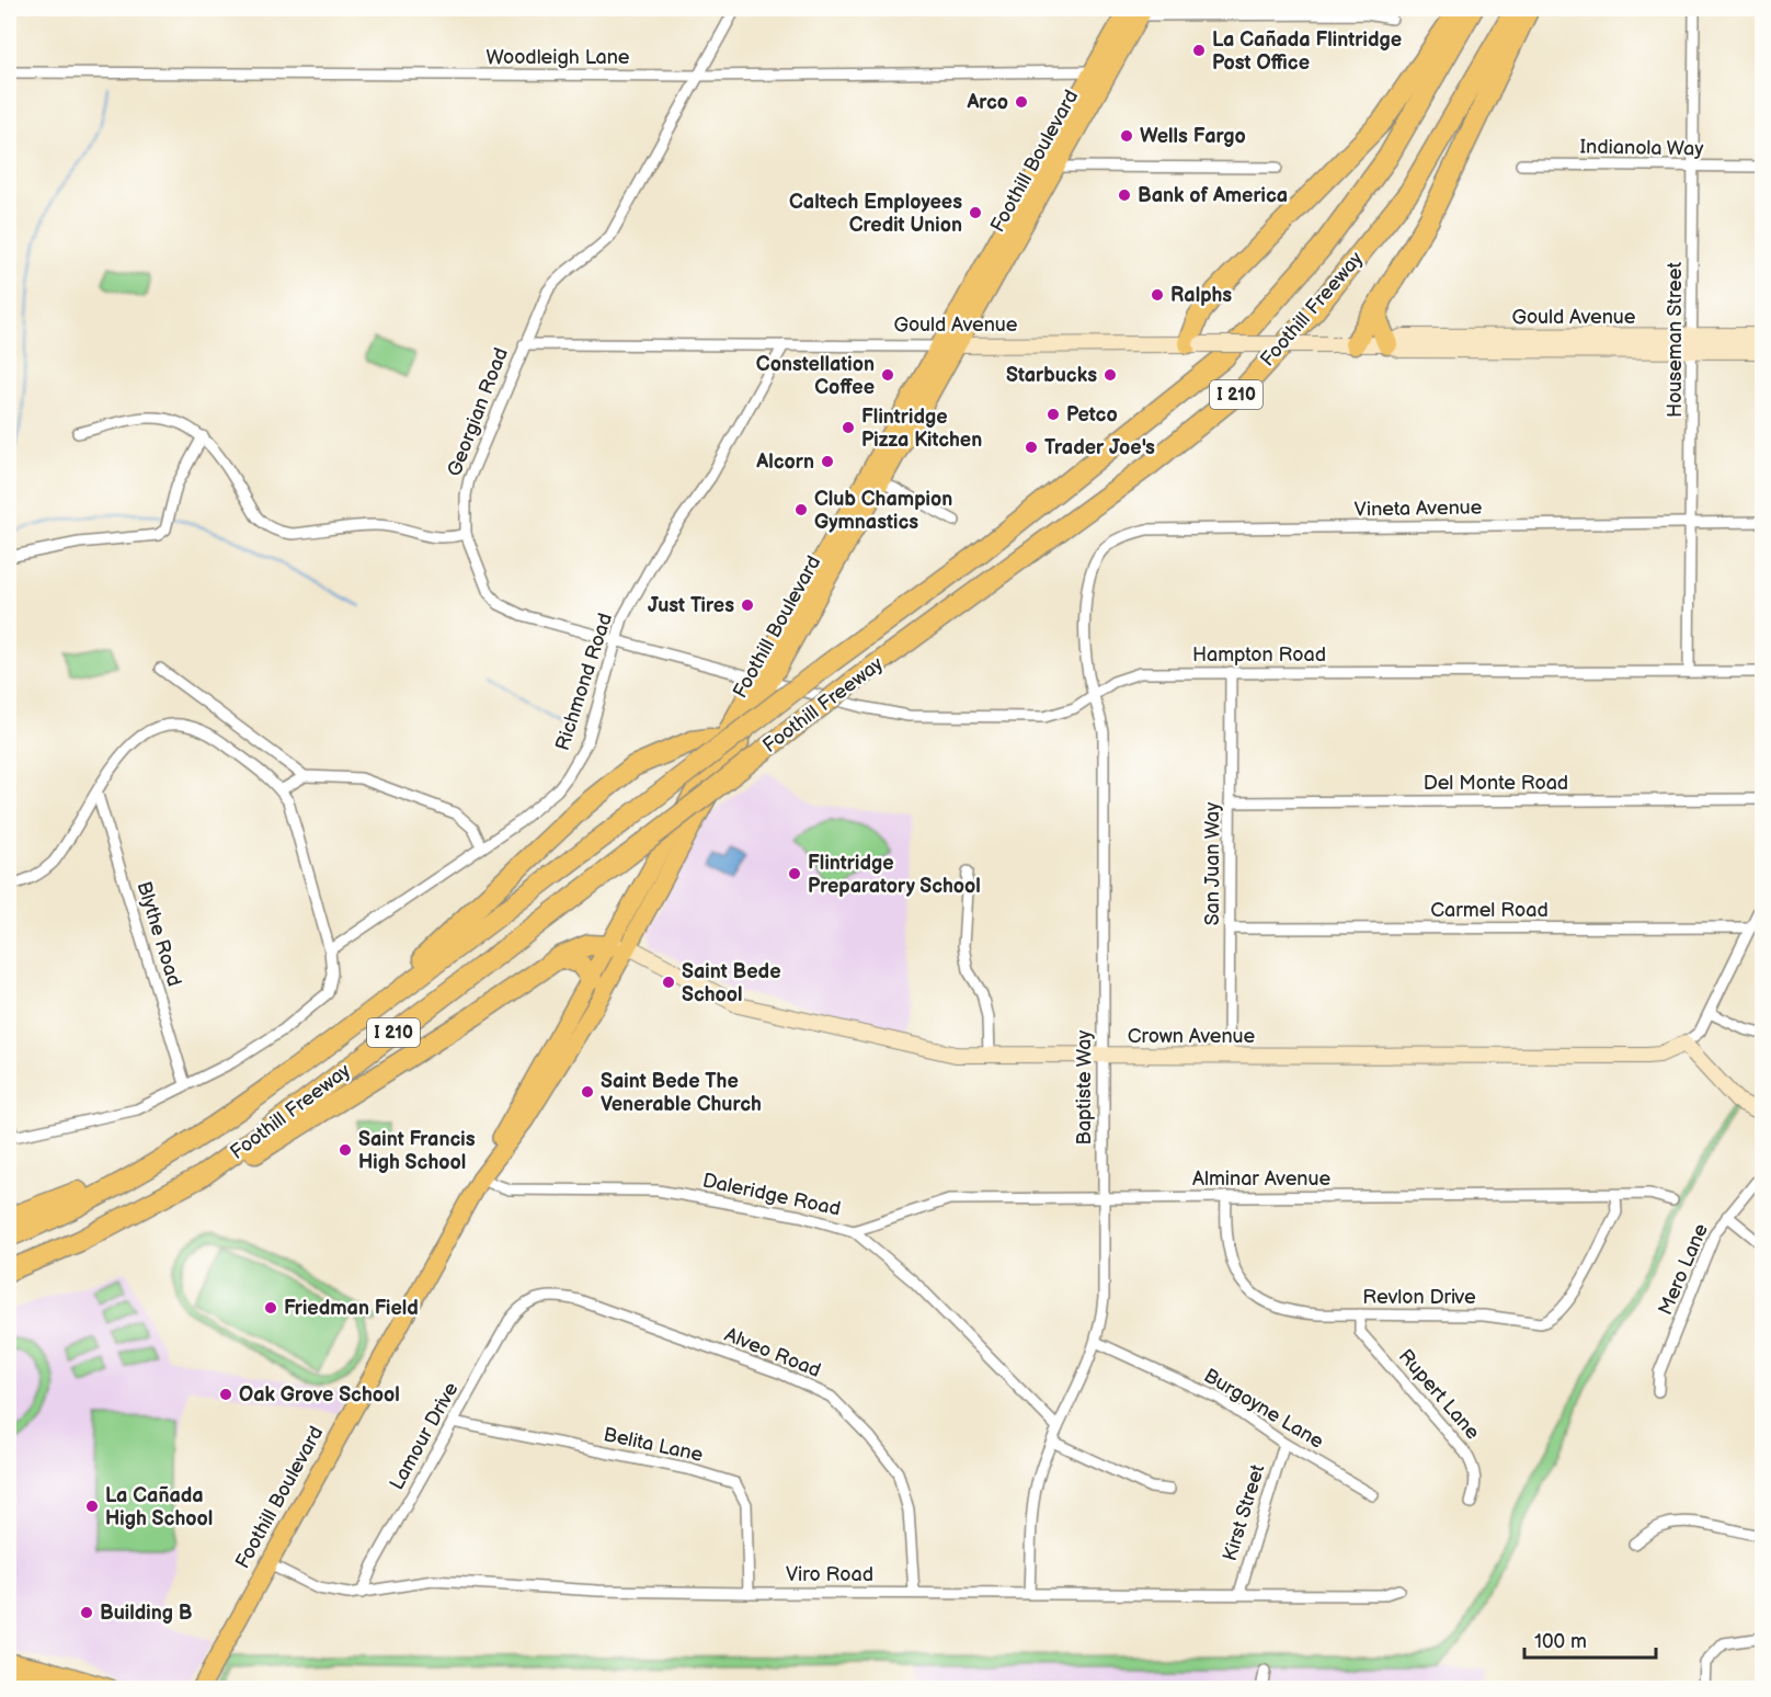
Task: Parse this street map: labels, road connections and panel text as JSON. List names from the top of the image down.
{
  "streets": {
    "highway": ["Foothill Freeway", "I 210"],
    "main road": ["Foothill Boulevard"],
    "street": [
      "Woodleigh Lane",
      "Indianola Way",
      "Gould Avenue",
      "Houseman Street",
      "Georgian Road",
      "Vineta Avenue",
      "Hampton Road",
      "Richmond Road",
      "Del Monte Road",
      "San Juan Way",
      "Carmel Road",
      "Blythe Road",
      "Crown Avenue",
      "Baptiste Way",
      "Alminar Avenue",
      "Daleridge Road",
      "Mero Lane",
      "Revlon Drive",
      "Alveo Road",
      "Rupert Lane",
      "Burgoyne Lane",
      "Lamour Drive",
      "Belita Lane",
      "Kirst Street",
      "Viro Road"
    ]
  },
  "crossings": [
    ["Woodleigh Lane", "Foothill Boulevard"],
    ["Woodleigh Lane", "Georgian Road"],
    ["Indianola Way", "Houseman Street"],
    ["Foothill Boulevard", "Gould Avenue"],
    ["Foothill Boulevard", "Georgian Road"],
    ["Foothill Boulevard", "Hampton Road"],
    ["Foothill Boulevard", "Crown Avenue"],
    ["Foothill Boulevard", "Daleridge Road"],
    ["Foothill Boulevard", "Viro Road"],
    ["Gould Avenue", "Houseman Street"],
    ["Gould Avenue", "Georgian Road"],
    ["Gould Avenue", "Richmond Road"],
    ["Houseman Street", "Vineta Avenue"],
    ["Houseman Street", "Hampton Road"],
    ["Georgian Road", "Hampton Road"],
    ["Georgian Road", "Richmond Road"],
    ["Vineta Avenue", "Baptiste Way"],
    ["Hampton Road", "San Juan Way"],
    ["Hampton Road", "Baptiste Way"],
    ["Del Monte Road", "San Juan Way"],
    ["San Juan Way", "Carmel Road"],
    ["San Juan Way", "Crown Avenue"],
    ["Crown Avenue", "Baptiste Way"],
    ["Baptiste Way", "Alminar Avenue"],
    ["Baptiste Way", "Daleridge Road"],
    ["Baptiste Way", "Burgoyne Lane"],
    ["Baptiste Way", "Viro Road"],
    ["Alminar Avenue", "Daleridge Road"],
    ["Alminar Avenue", "Revlon Drive"],
    ["Revlon Drive", "Rupert Lane"],
    ["Alveo Road", "Lamour Drive"],
    ["Alveo Road", "Viro Road"],
    ["Burgoyne Lane", "Kirst Street"],
    ["Lamour Drive", "Belita Lane"],
    ["Lamour Drive", "Viro Road"],
    ["Belita Lane", "Viro Road"],
    ["Kirst Street", "Viro Road"]
  ],
  "places": [
    "La Cañada Flintridge Post Office",
    "Arco",
    "Wells Fargo",
    "Bank of America",
    "Caltech Employees Credit Union",
    "Ralphs",
    "Constellation Coffee",
    "Starbucks",
    "Petco",
    "Flintridge Pizza Kitchen",
    "Trader Joe's",
    "Alcorn",
    "Club Champion Gymnastics",
    "Just Tires",
    "Flintridge Preparatory School",
    "Saint Bede School",
    "Saint Bede The Venerable Church",
    "Saint Francis High School",
    "Friedman Field",
    "Oak Grove School",
    "La Cañada High School",
    "Building B"
  ],
  "scale_bar": "100 m"
}
